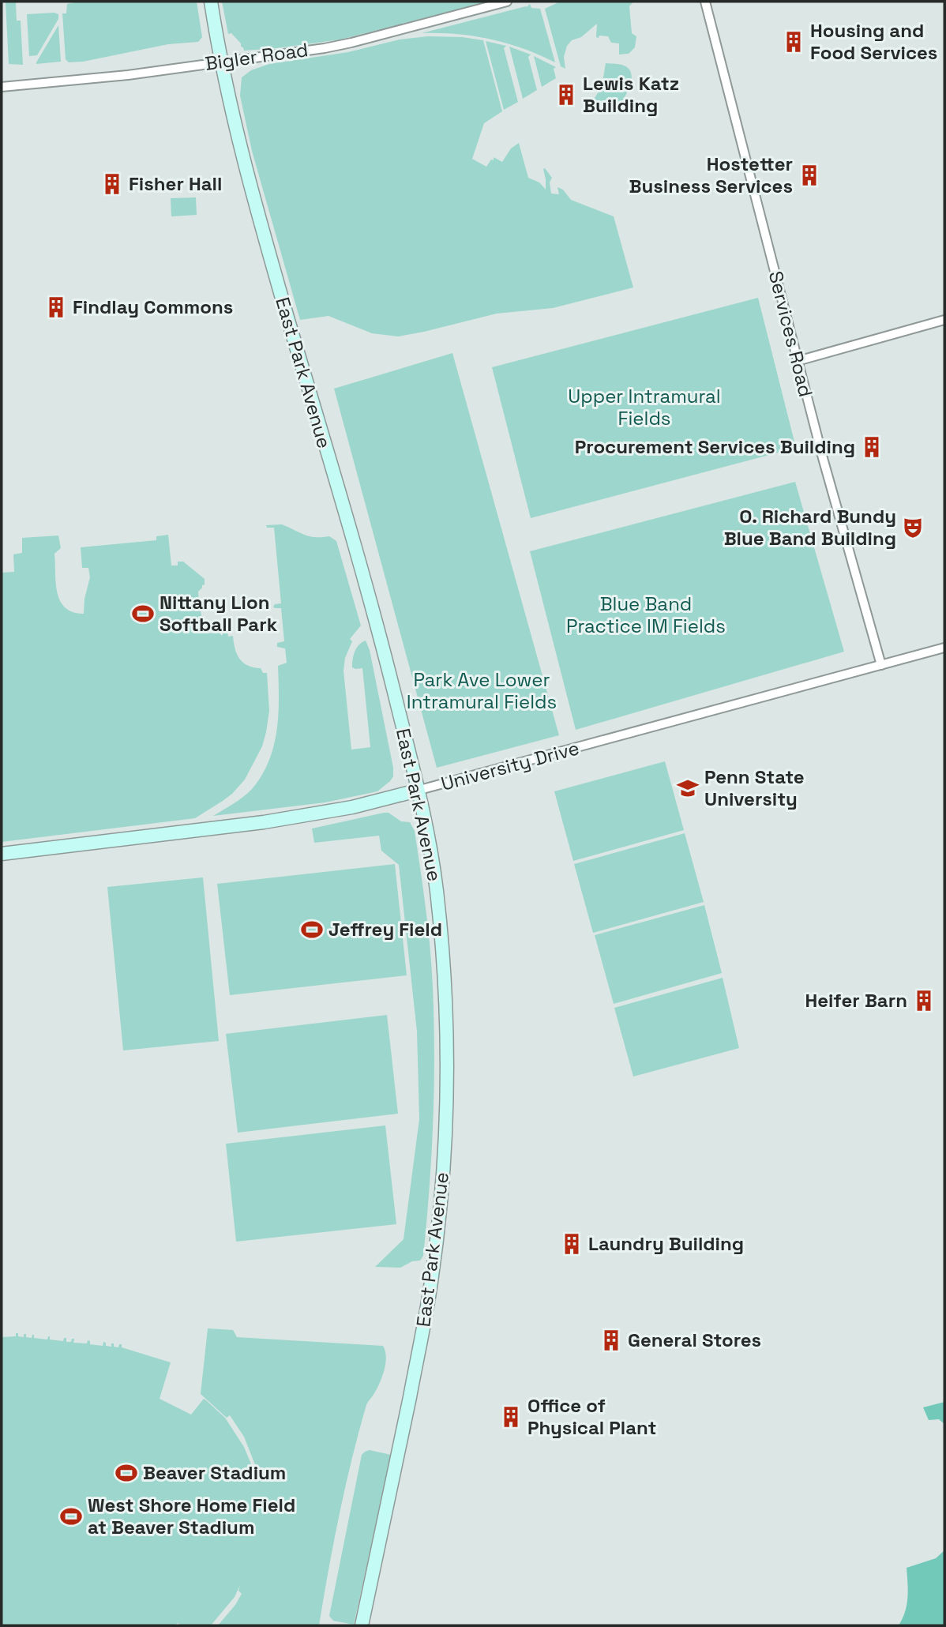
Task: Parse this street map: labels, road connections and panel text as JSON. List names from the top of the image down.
{
  "streets": {
    "main road": ["East Park Avenue", "University Drive"],
    "street": ["Bigler Road", "Services Road"]
  },
  "crossings": [
    ["Bigler Road", "East Park Avenue"],
    ["Services Road", "University Drive"],
    ["East Park Avenue", "University Drive"]
  ],
  "parks": ["Upper Intramural Fields", "Blue Band Practice IM Fields", "Park Ave Lower Intramural Fields"],
  "places": {
    "building": [
      "Housing and Food Services",
      "Lewis Katz Building",
      "Hostetter Business Services",
      "Fisher Hall",
      "Findlay Commons",
      "Procurement Services Building",
      "Heifer Barn",
      "Laundry Building",
      "General Stores",
      "Office of Physical Plant"
    ],
    "theatre": ["O. Richard Bundy Blue Band Building"],
    "sports": [
      "Nittany Lion Softball Park",
      "Jeffrey Field",
      "Beaver Stadium",
      "West Shore Home Field at Beaver Stadium"
    ],
    "school or university": ["Penn State University"]
  }
}
